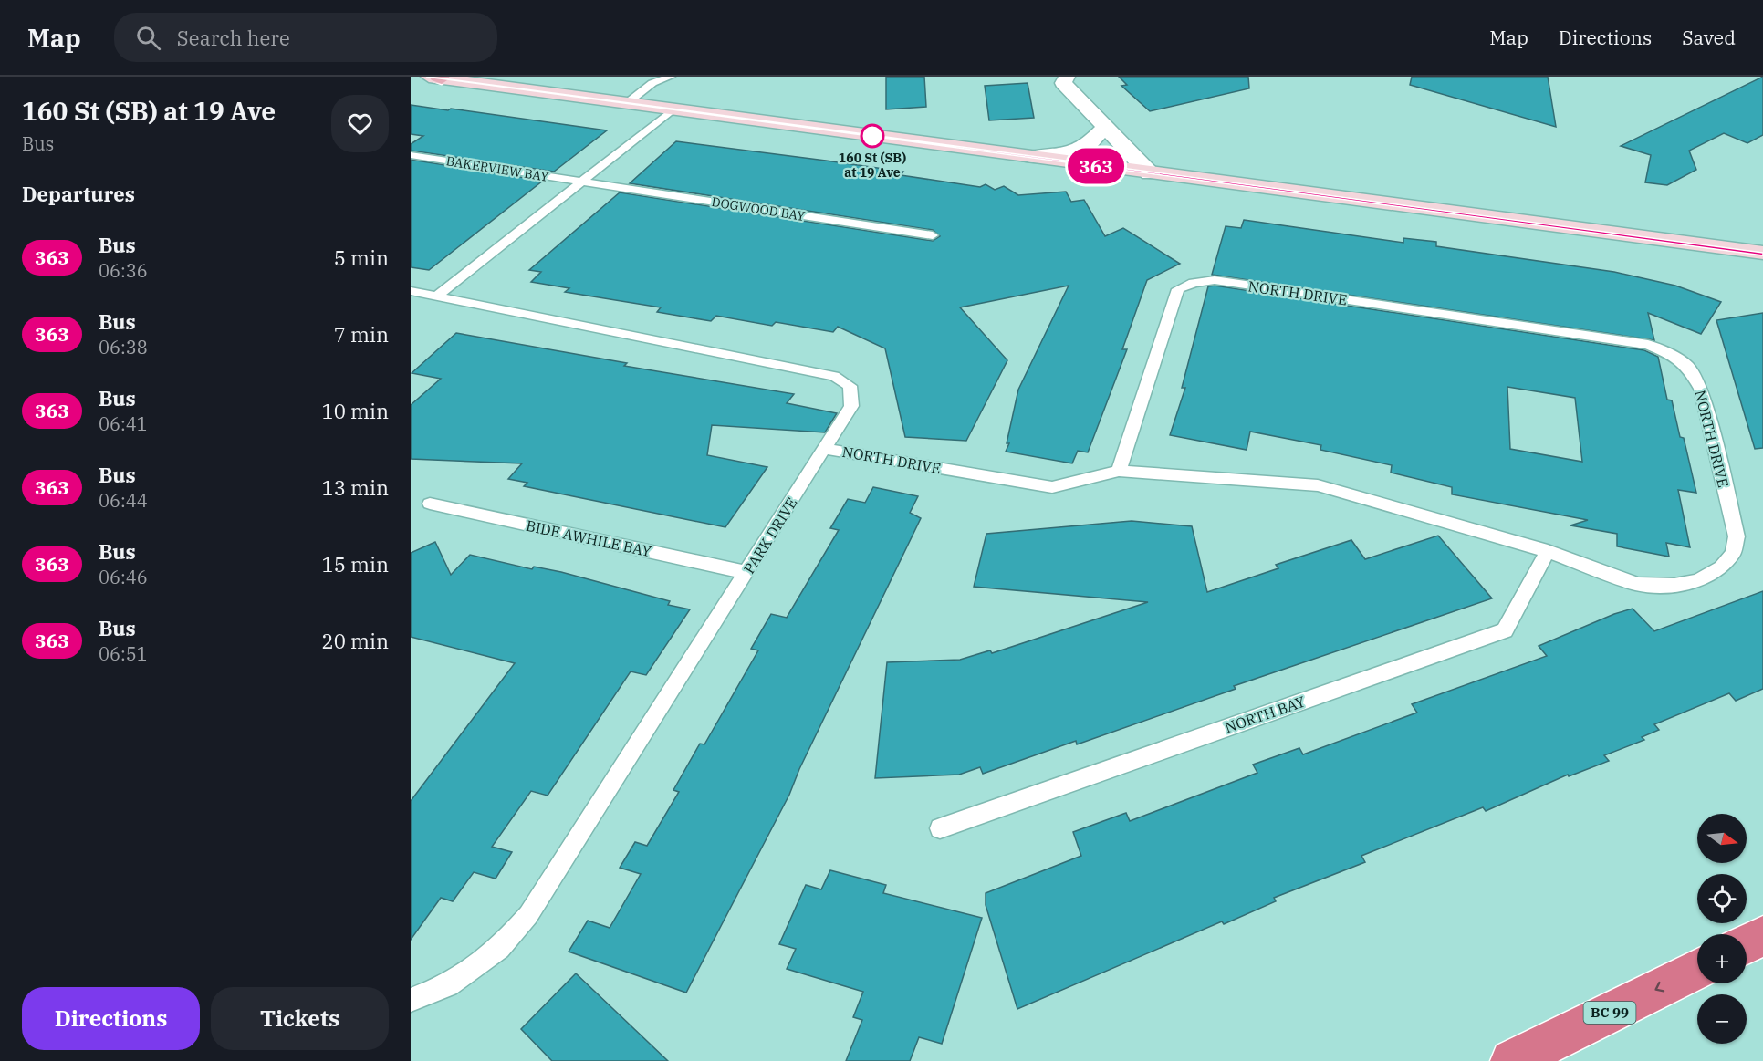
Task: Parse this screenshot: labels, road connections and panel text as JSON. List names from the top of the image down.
{
  "streets": {
    "highway": ["BC 99"],
    "lane": [
      "BAKERVIEW BAY",
      "DOGWOOD BAY",
      "NORTH DRIVE",
      "PARK DRIVE",
      "BIDE AWHILE BAY",
      "NORTH BAY"
    ]
  },
  "crossings": [
    ["BAKERVIEW BAY", "DOGWOOD BAY"],
    ["NORTH DRIVE", "PARK DRIVE"],
    ["NORTH DRIVE", "NORTH BAY"],
    ["PARK DRIVE", "BIDE AWHILE BAY"]
  ],
  "places": ["160 St (SB) at 19 Ave"],
  "lines": ["bus line 363"],
  "north": "right",
  "page": {
    "header": "Map",
    "search": "Search here",
    "nav": ["Map", "Directions", "Saved"],
    "heading": [
      ["160 St (SB) at 19 Ave", "Bus"],
      "Departures"
    ],
    "on_map": "363",
    "list": [
      {
        "mark": "363",
        "name": "Bus",
        "note": "06:36",
        "value": "5 min"
      },
      {
        "mark": "363",
        "name": "Bus",
        "note": "06:38",
        "value": "7 min"
      },
      {
        "mark": "363",
        "name": "Bus",
        "note": "06:41",
        "value": "10 min"
      },
      {
        "mark": "363",
        "name": "Bus",
        "note": "06:44",
        "value": "13 min"
      },
      {
        "mark": "363",
        "name": "Bus",
        "note": "06:46",
        "value": "15 min"
      },
      {
        "mark": "363",
        "name": "Bus",
        "note": "06:51",
        "value": "20 min"
      }
    ],
    "map_buttons": ["+", "−"],
    "buttons": ["Directions", "Tickets"]
  }
}
